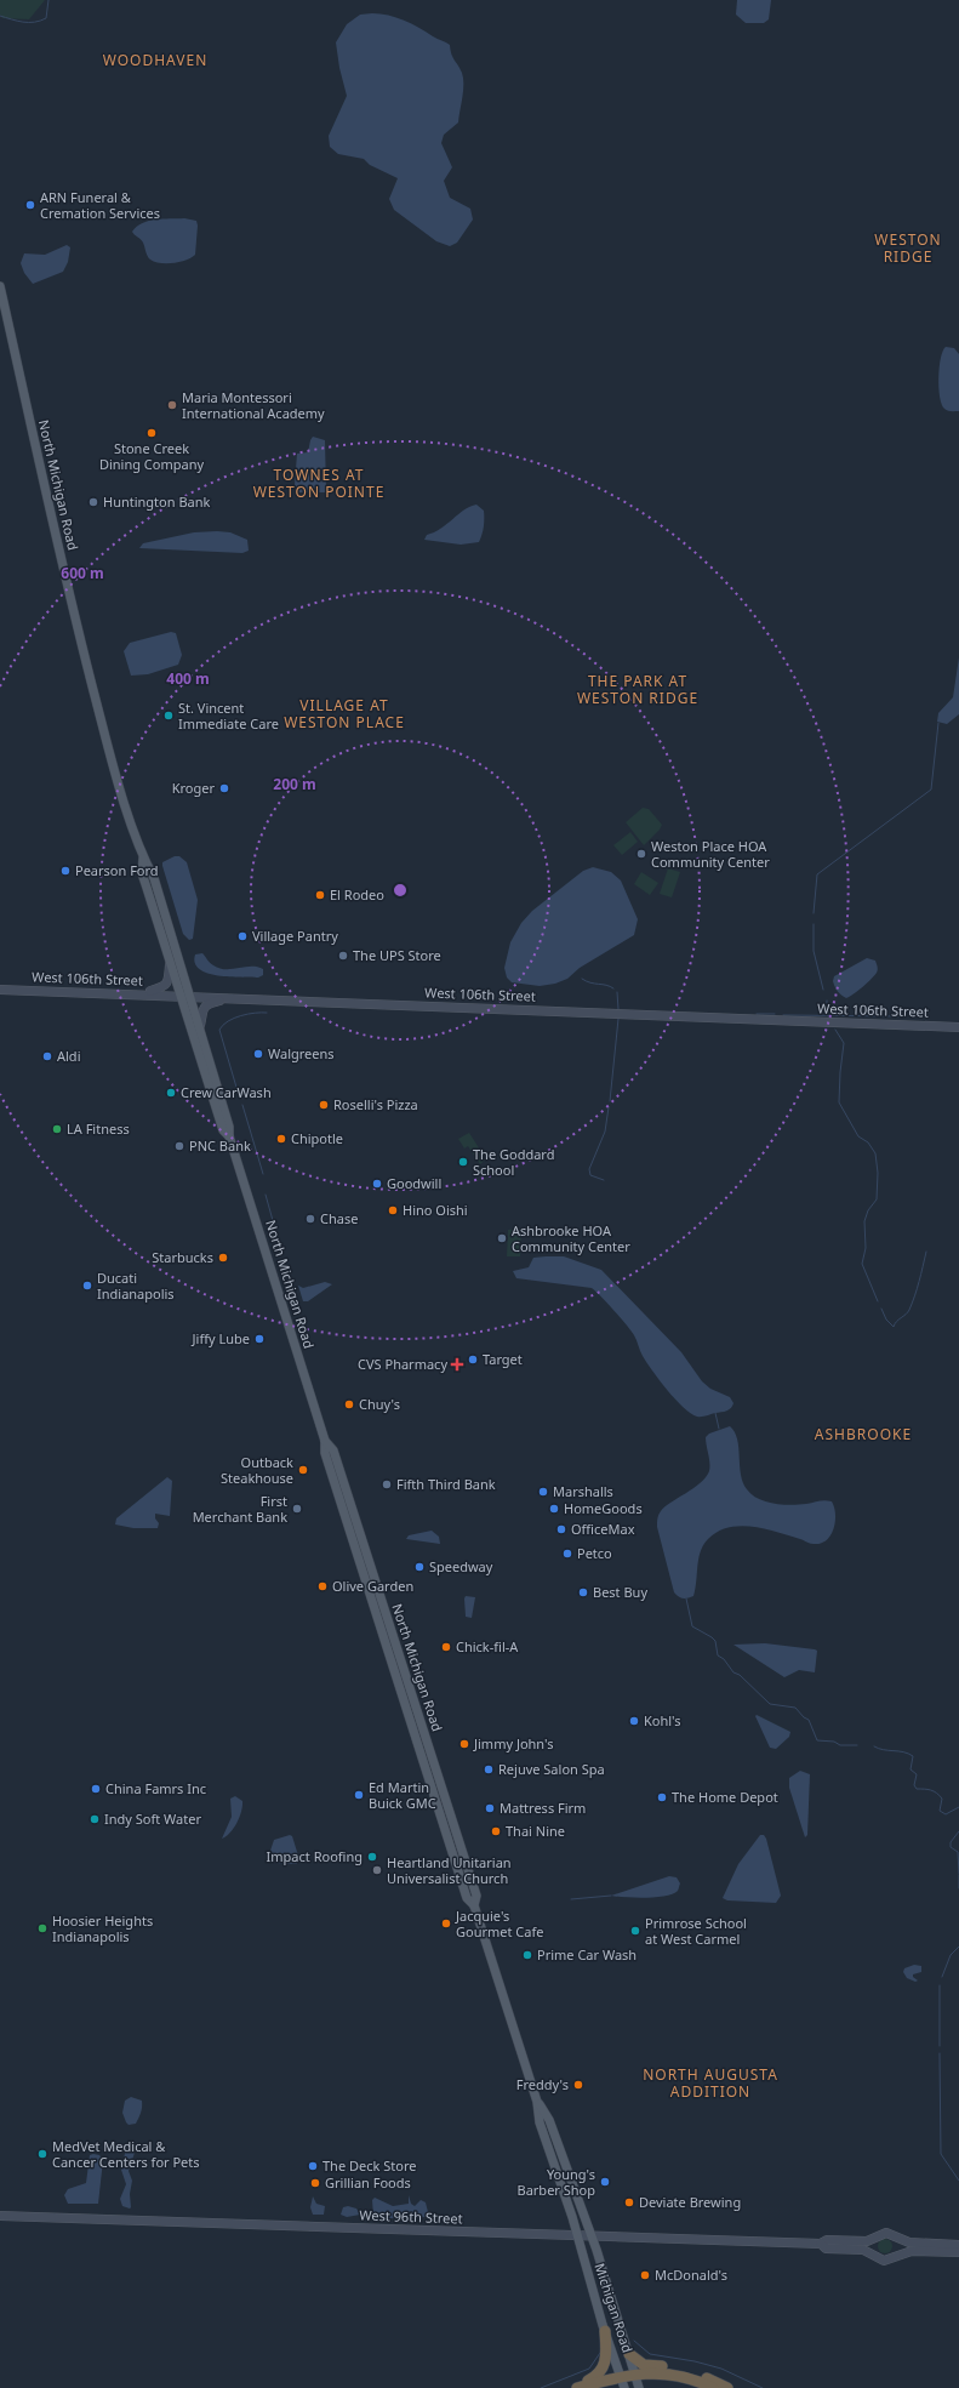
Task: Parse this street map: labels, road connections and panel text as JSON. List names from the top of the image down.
{
  "streets": {
    "main road": ["North Michigan Road", "Michigan Road"],
    "street": ["West 106th Street", "West 96th Street"]
  },
  "crossings": [
    ["North Michigan Road", "West 106th Street"],
    ["North Michigan Road", "West 96th Street"],
    ["North Michigan Road", "Michigan Road"],
    ["West 96th Street", "Michigan Road"]
  ],
  "districts": [
    "WOODHAVEN",
    "WESTON RIDGE",
    "TOWNES AT WESTON POINTE",
    "THE PARK AT WESTON RIDGE",
    "VILLAGE AT WESTON PLACE",
    "ASHBROOKE",
    "NORTH AUGUSTA ADDITION"
  ],
  "places": {
    "other": [
      "ARN Funeral & Cremation Services",
      "Maria Montessori International Academy",
      "Stone Creek Dining Company",
      "Huntington Bank",
      "St. Vincent Immediate Care",
      "Kroger",
      "Weston Place HOA Community Center",
      "Pearson Ford",
      "El Rodeo",
      "Village Pantry",
      "The UPS Store",
      "Walgreens",
      "Aldi",
      "Crew CarWash",
      "Roselli's Pizza",
      "LA Fitness",
      "Chipotle",
      "PNC Bank",
      "The Goddard School",
      "Goodwill",
      "Hino Oishi",
      "Chase",
      "Ashbrooke HOA Community Center",
      "Starbucks",
      "Ducati Indianapolis",
      "Jiffy Lube",
      "Target",
      "Chuy's",
      "Outback Steakhouse",
      "Fifth Third Bank",
      "Marshalls",
      "First Merchant Bank",
      "HomeGoods",
      "OfficeMax",
      "Petco",
      "Speedway",
      "Olive Garden",
      "Best Buy",
      "Chick-fil-A",
      "Kohl's",
      "Jimmy John's",
      "Rejuve Salon Spa",
      "China Famrs Inc",
      "Ed Martin Buick GMC",
      "The Home Depot",
      "Mattress Firm",
      "Indy Soft Water",
      "Thai Nine",
      "Impact Roofing",
      "Heartland Unitarian Universalist Church",
      "Jacquie's Gourmet Cafe",
      "Hoosier Heights Indianapolis",
      "Primrose School at West Carmel",
      "Prime Car Wash",
      "Freddy's",
      "MedVet Medical & Cancer Centers for Pets",
      "The Deck Store",
      "Young's Barber Shop",
      "Grillian Foods",
      "Deviate Brewing",
      "McDonald's"
    ],
    "health": ["CVS Pharmacy"]
  },
  "rings": ["600 m", "400 m", "200 m"]
}
